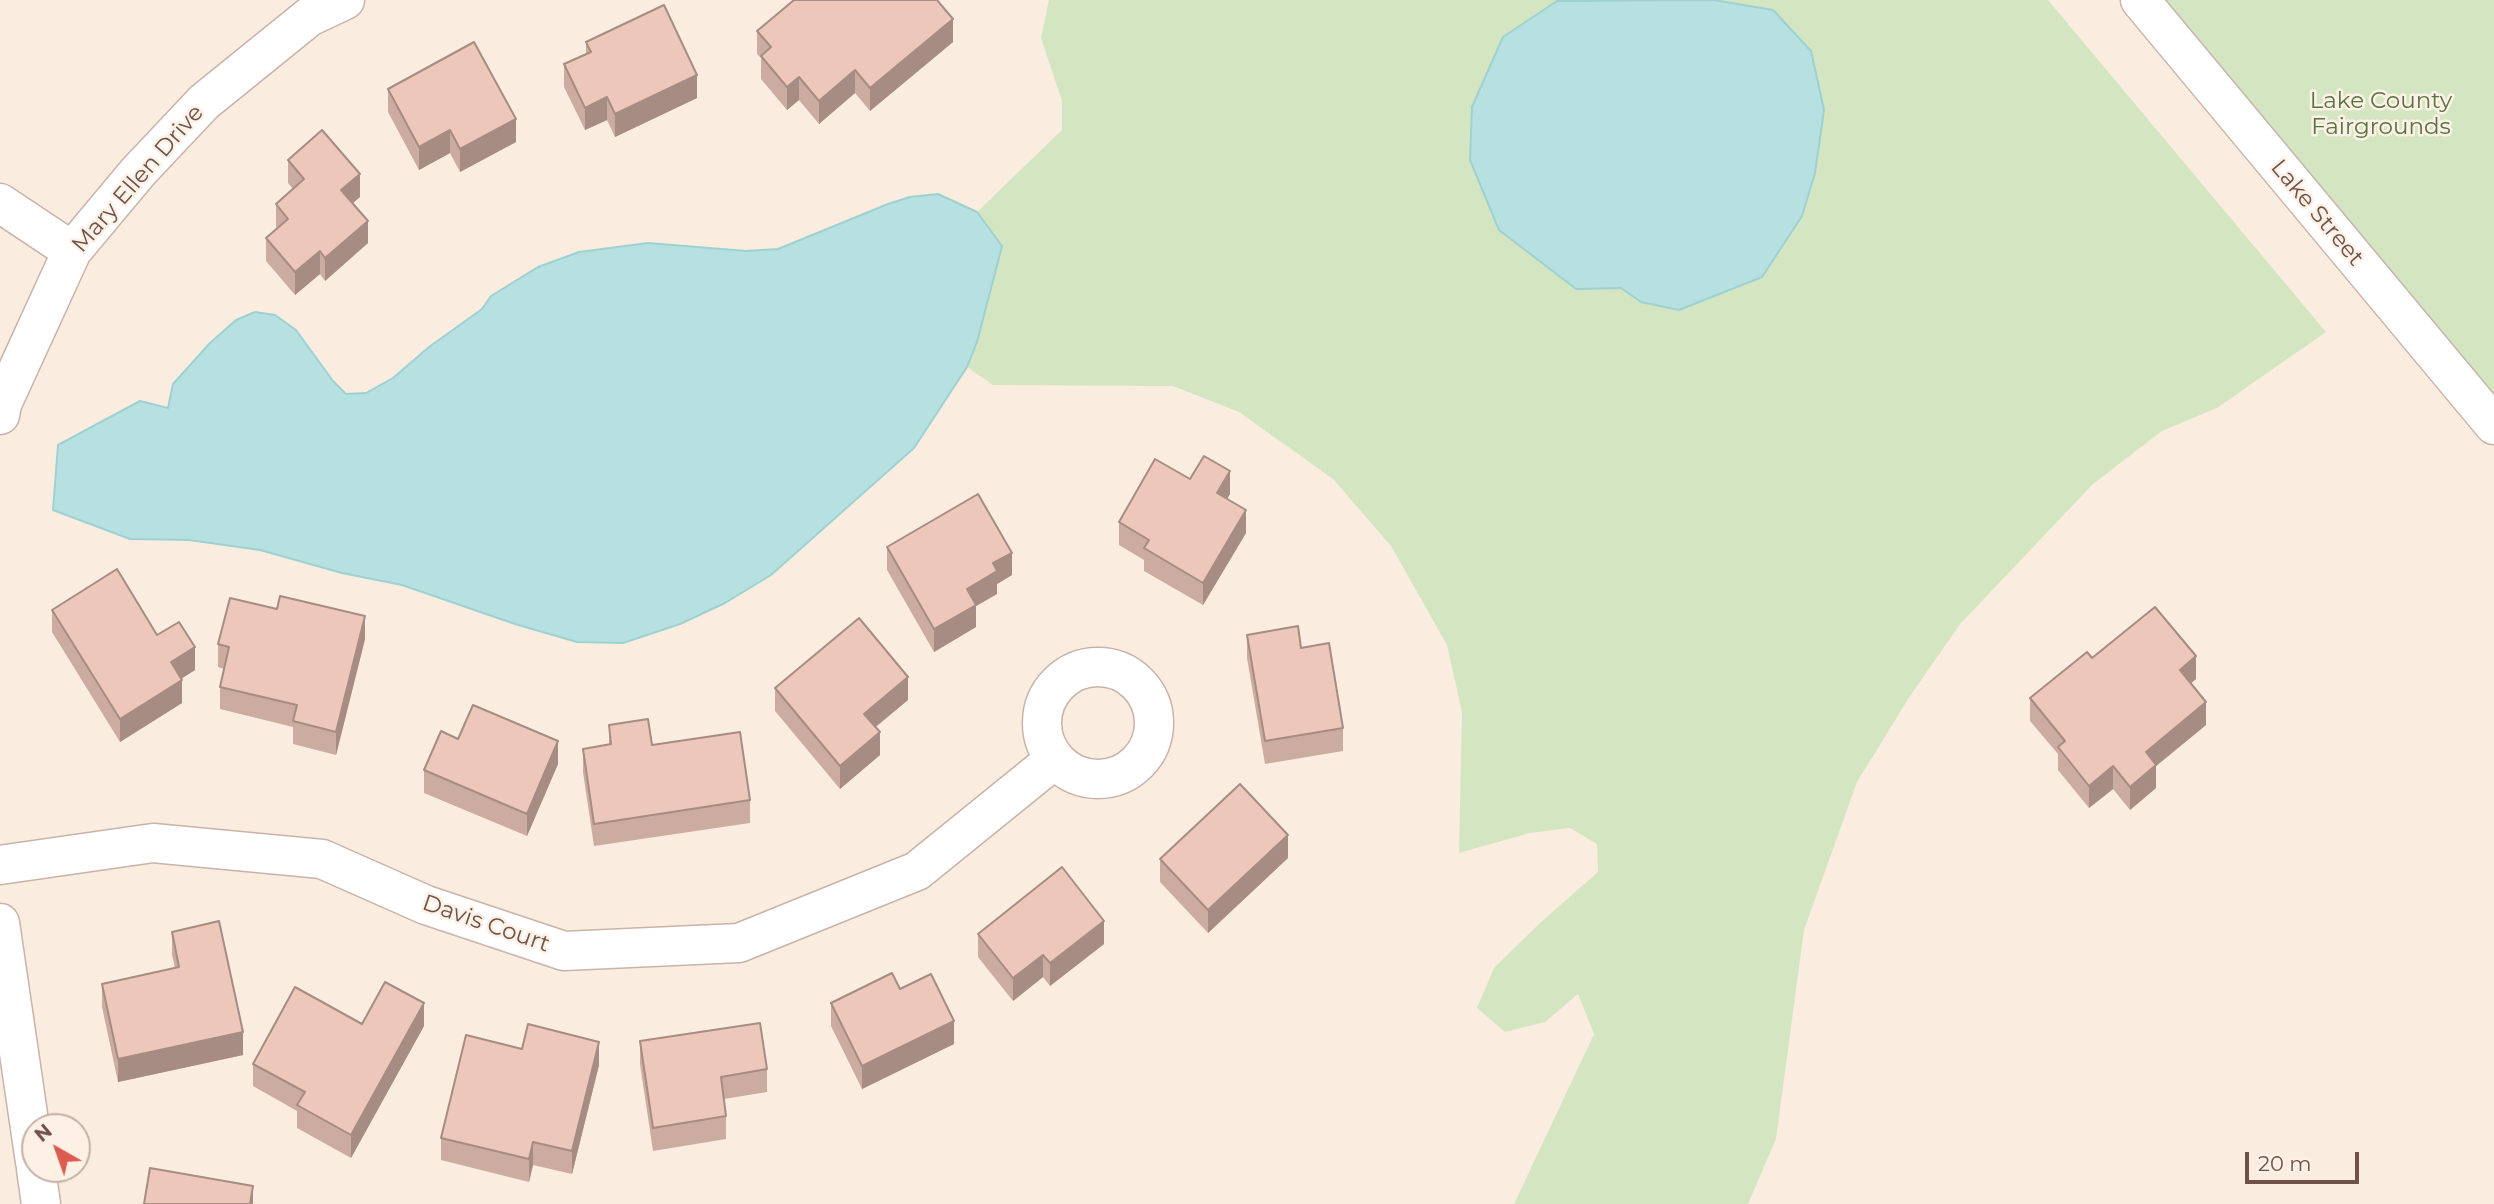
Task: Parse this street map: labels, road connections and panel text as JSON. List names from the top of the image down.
{
  "streets": {
    "street": ["Mary Ellen Drive", "Lake Street", "Davis Court"]
  },
  "parks": ["Lake County Fairgrounds"],
  "scale_bar": "20 m",
  "north": "top left"
}
